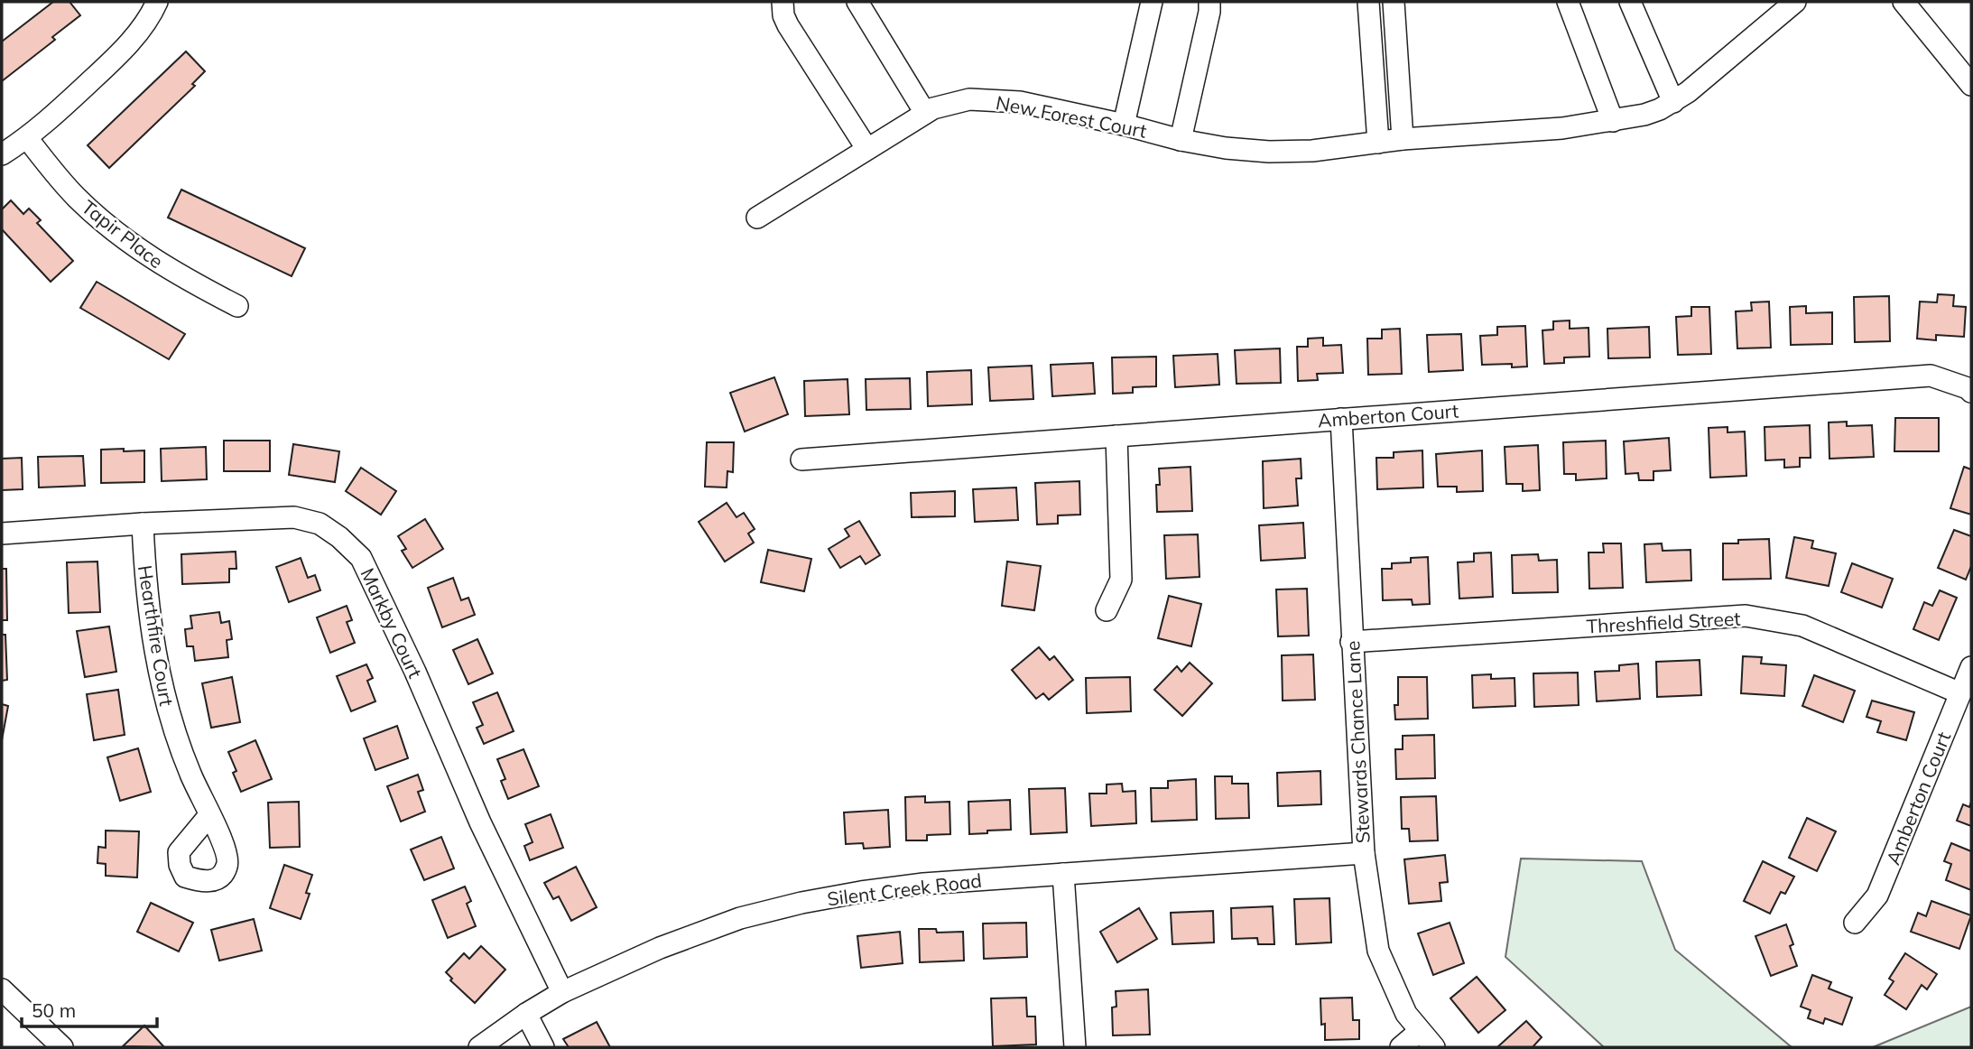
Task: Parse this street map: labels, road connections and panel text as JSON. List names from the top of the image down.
{
  "streets": {
    "street": [
      "New Forest Court",
      "Tapir Place",
      "Amberton Court",
      "Threshfield Street",
      "Markby Court",
      "Hearthfire Court",
      "Stewards Chance Lane",
      "Silent Creek Road"
    ]
  },
  "crossings": [
    ["Amberton Court", "Threshfield Street"],
    ["Amberton Court", "Stewards Chance Lane"],
    ["Threshfield Street", "Stewards Chance Lane"],
    ["Markby Court", "Hearthfire Court"],
    ["Markby Court", "Silent Creek Road"],
    ["Stewards Chance Lane", "Silent Creek Road"]
  ],
  "scale_bar": "50 m"
}
